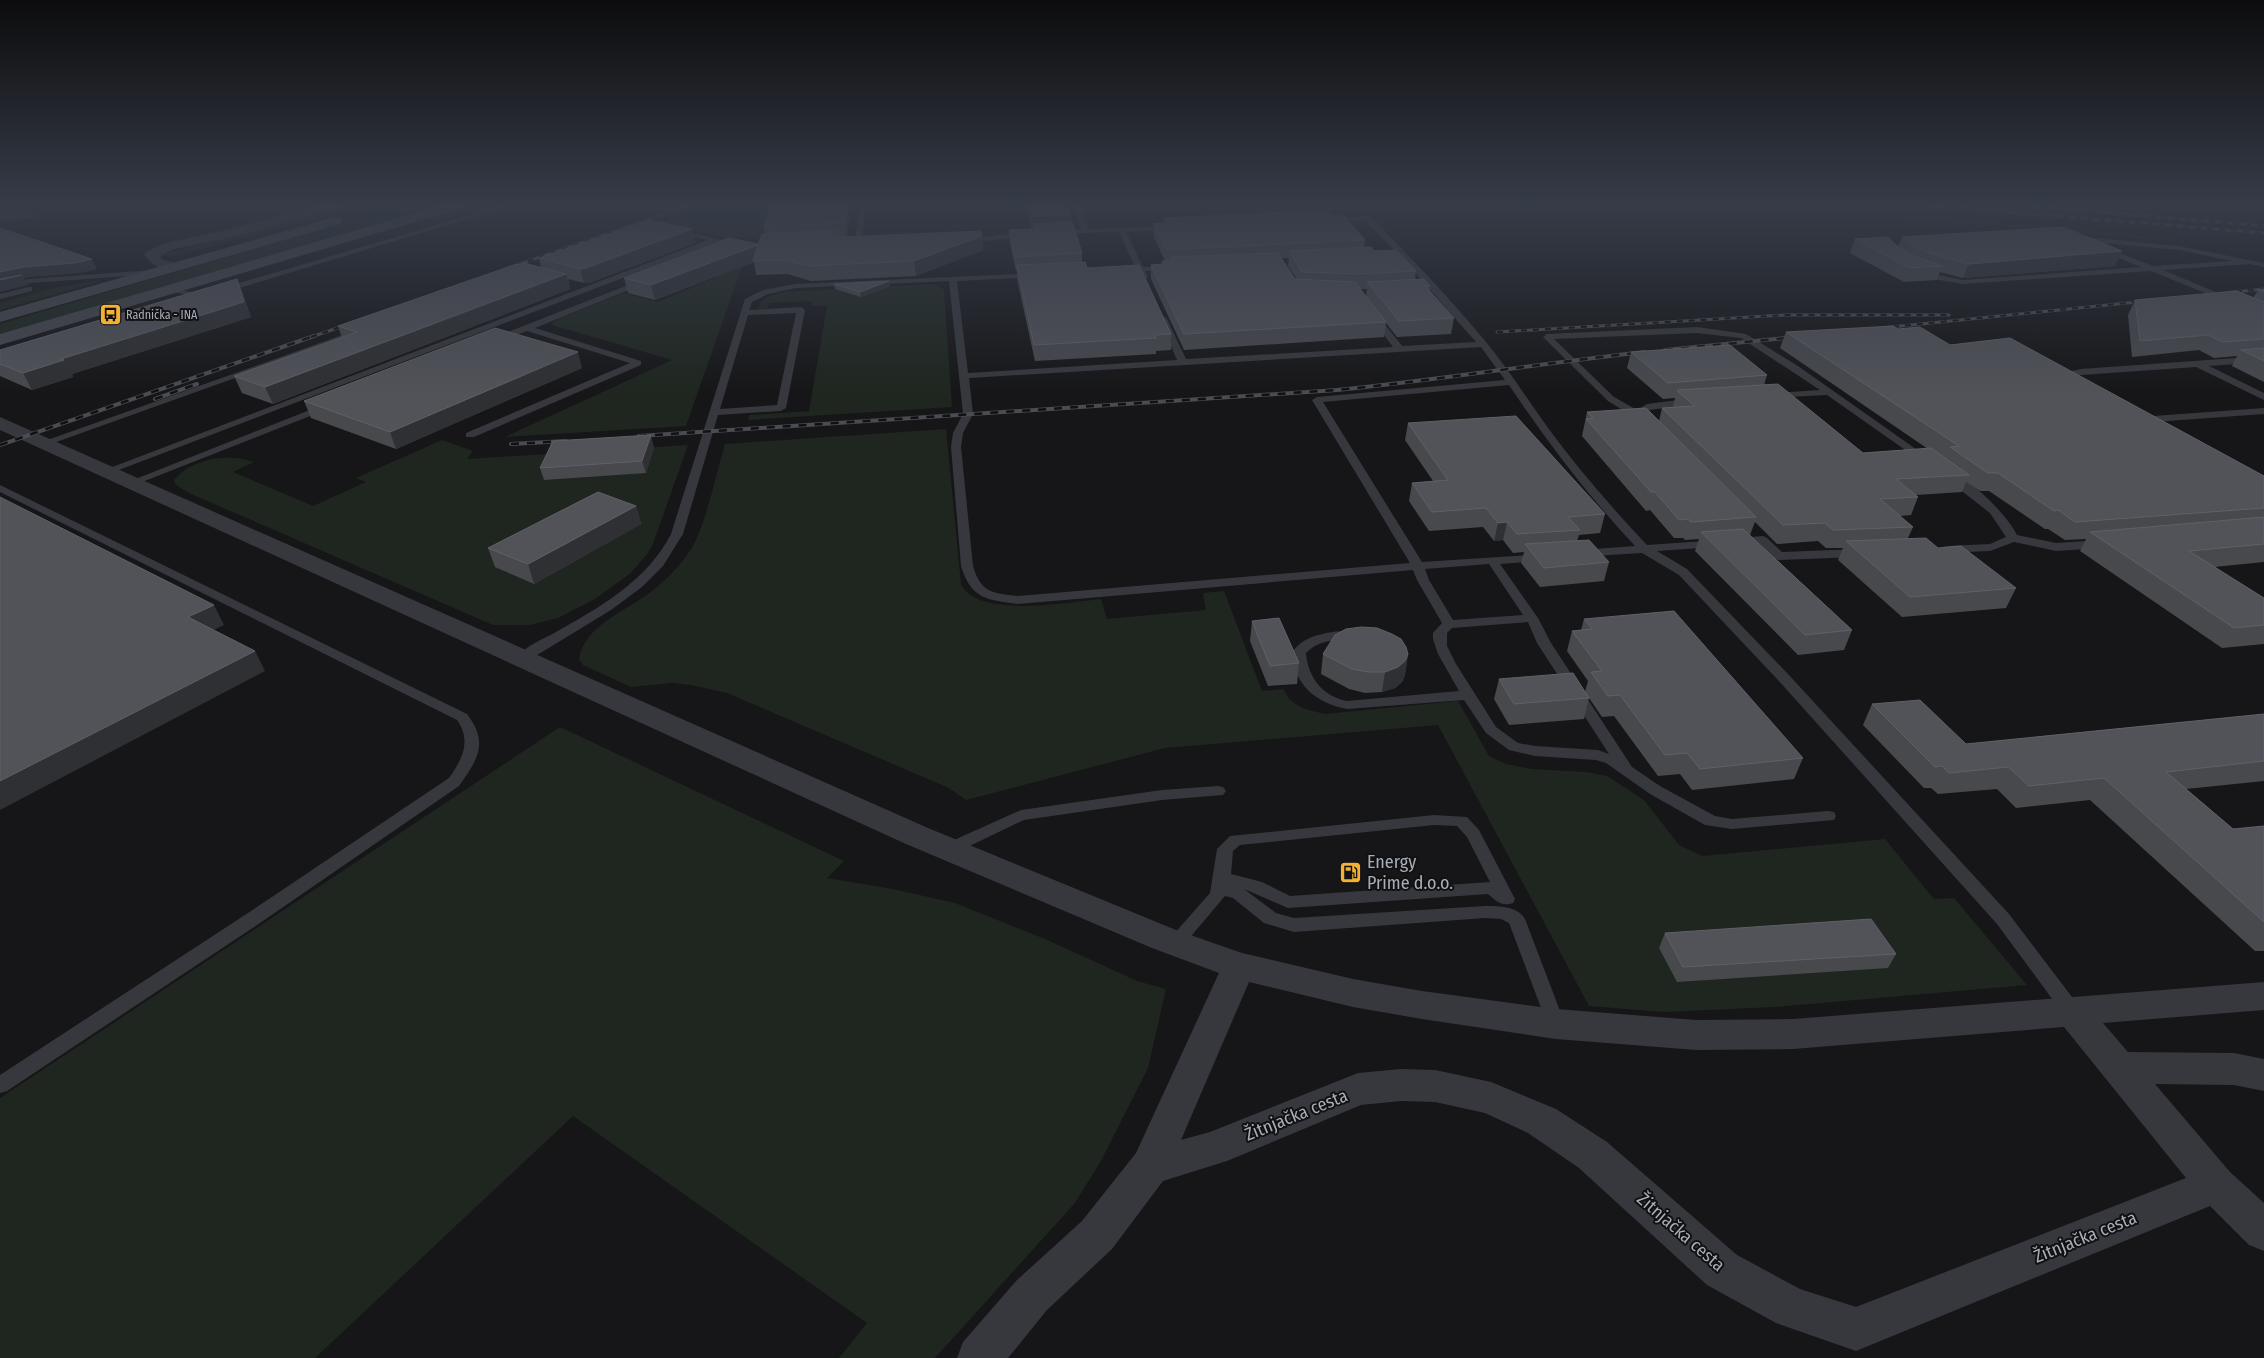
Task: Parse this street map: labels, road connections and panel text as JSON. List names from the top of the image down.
{
  "streets": {
    "street": ["Žitnjačka cesta"]
  },
  "places": {
    "bus stop": ["Radnička - INA"],
    "fuel station": ["Energy Prime d.o.o."]
  }
}
